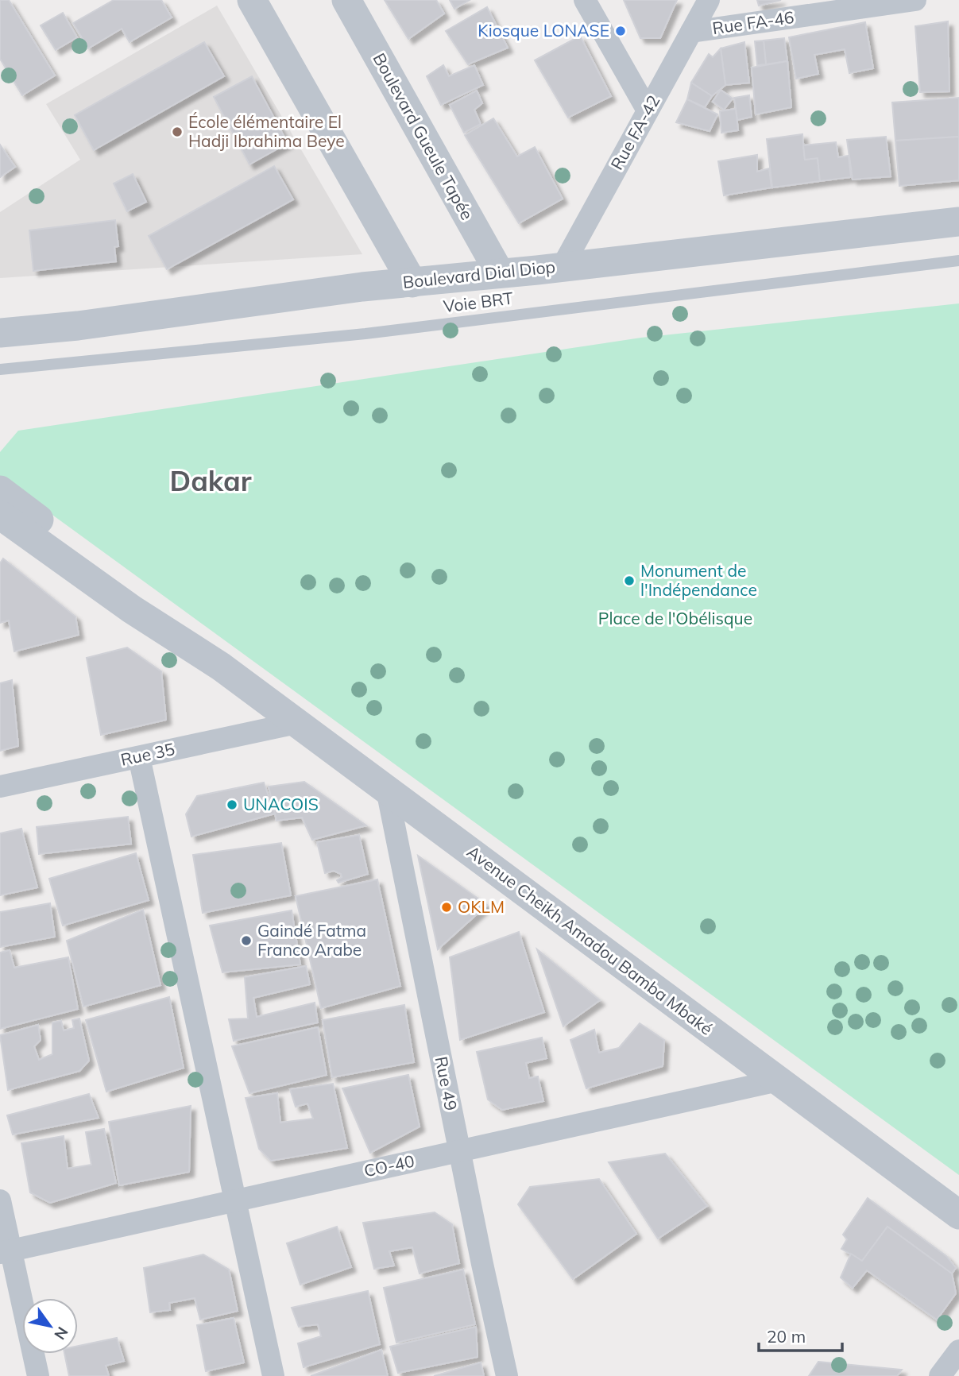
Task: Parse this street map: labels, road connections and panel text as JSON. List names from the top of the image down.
{
  "streets": {
    "street": [
      "Rue FA-46",
      "Rue FA-42",
      "Boulevard Gueule Tapée",
      "Boulevard Dial Diop",
      "Rue 35",
      "Avenue Cheikh Amadou Bamba Mbaké",
      "Rue 49",
      "CO-40"
    ],
    "lane": ["Voie BRT"]
  },
  "crossings": [
    ["Rue FA-46", "Rue FA-42"],
    ["Rue FA-42", "Boulevard Dial Diop"],
    ["Boulevard Gueule Tapée", "Boulevard Dial Diop"],
    ["Rue 35", "Avenue Cheikh Amadou Bamba Mbaké"],
    ["Avenue Cheikh Amadou Bamba Mbaké", "Rue 49"],
    ["Avenue Cheikh Amadou Bamba Mbaké", "CO-40"],
    ["Rue 49", "CO-40"]
  ],
  "districts": ["Dakar"],
  "parks": ["Place de l'Obélisque"],
  "places": [
    "Kiosque LONASE",
    "École élémentaire El Hadji Ibrahima Beye",
    "Monument de l'Indépendance",
    "UNACOIS",
    "OKLM",
    "Gaindé Fatma Franco Arabe"
  ],
  "scale_bar": "20 m",
  "north": "bottom right"
}
